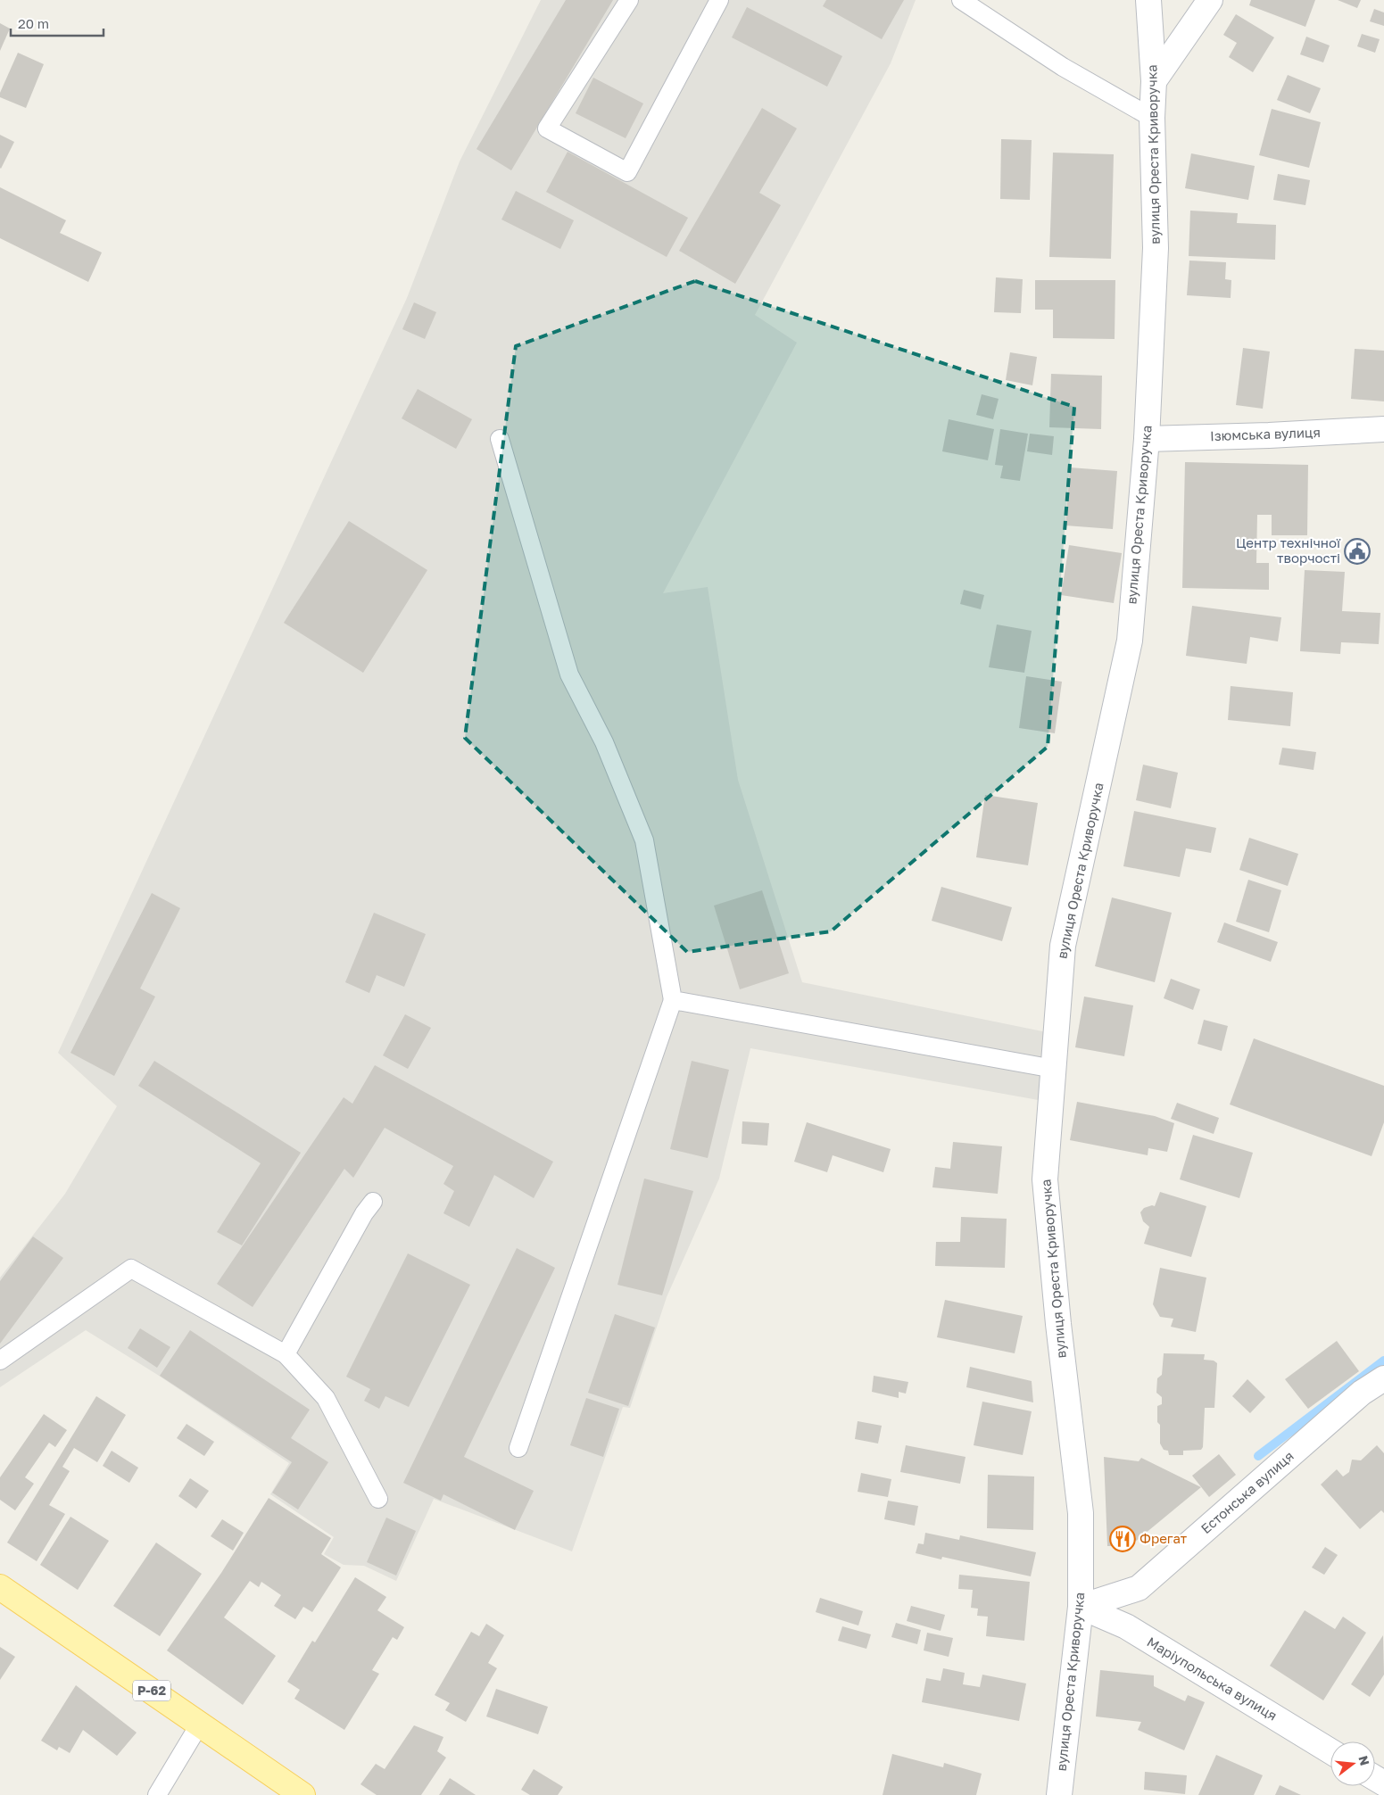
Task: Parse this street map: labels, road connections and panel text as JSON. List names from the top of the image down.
{
  "streets": {
    "main road": ["Р-62"],
    "street": [
      "вулиця Ореста Криворучка",
      "Ізюмська вулиця",
      "Естонська вулиця",
      "Маріупольська вулиця"
    ]
  },
  "crossings": [
    ["вулиця Ореста Криворучка", "Ізюмська вулиця"],
    ["вулиця Ореста Криворучка", "Естонська вулиця"],
    ["вулиця Ореста Криворучка", "Маріупольська вулиця"],
    ["Естонська вулиця", "Маріупольська вулиця"]
  ],
  "places": {
    "public building": ["Центр технічної творчості"],
    "restaurant": ["Фрегат"]
  },
  "scale_bar": "20 m",
  "north": "right"
}
